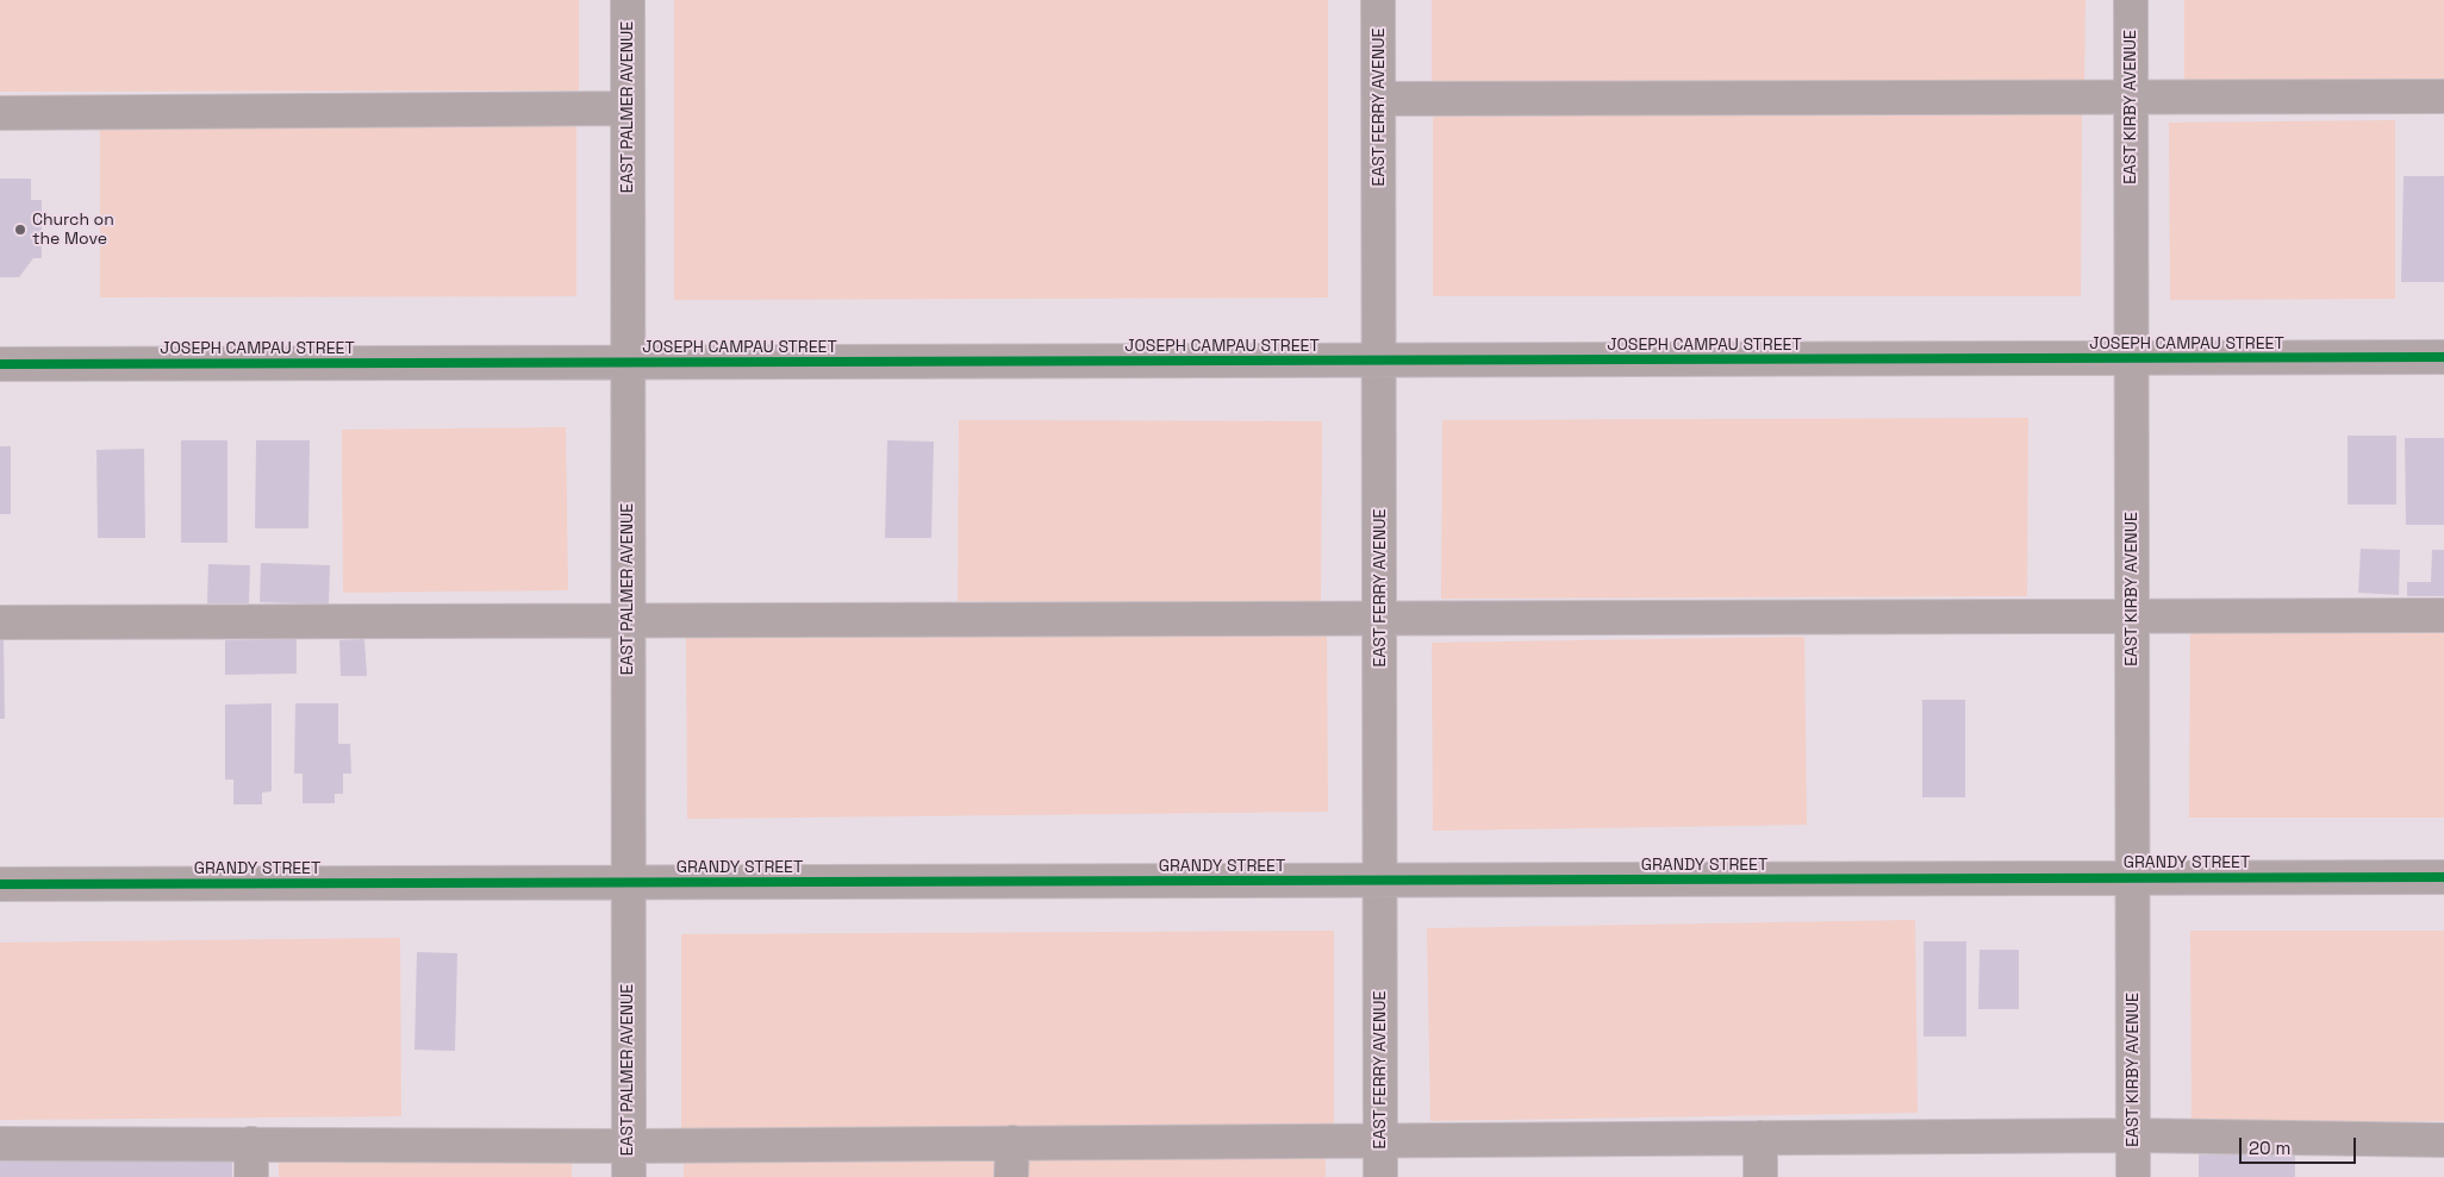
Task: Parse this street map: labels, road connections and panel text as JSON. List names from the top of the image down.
{
  "streets": {
    "street": [
      "EAST PALMER AVENUE",
      "EAST FERRY AVENUE",
      "EAST KIRBY AVENUE",
      "JOSEPH CAMPAU STREET",
      "GRANDY STREET"
    ]
  },
  "crossings": [
    ["EAST PALMER AVENUE", "JOSEPH CAMPAU STREET"],
    ["EAST PALMER AVENUE", "GRANDY STREET"],
    ["EAST FERRY AVENUE", "JOSEPH CAMPAU STREET"],
    ["EAST FERRY AVENUE", "GRANDY STREET"],
    ["EAST KIRBY AVENUE", "JOSEPH CAMPAU STREET"],
    ["EAST KIRBY AVENUE", "GRANDY STREET"]
  ],
  "places": ["Church on the Move"],
  "scale_bar": "20 m"
}
